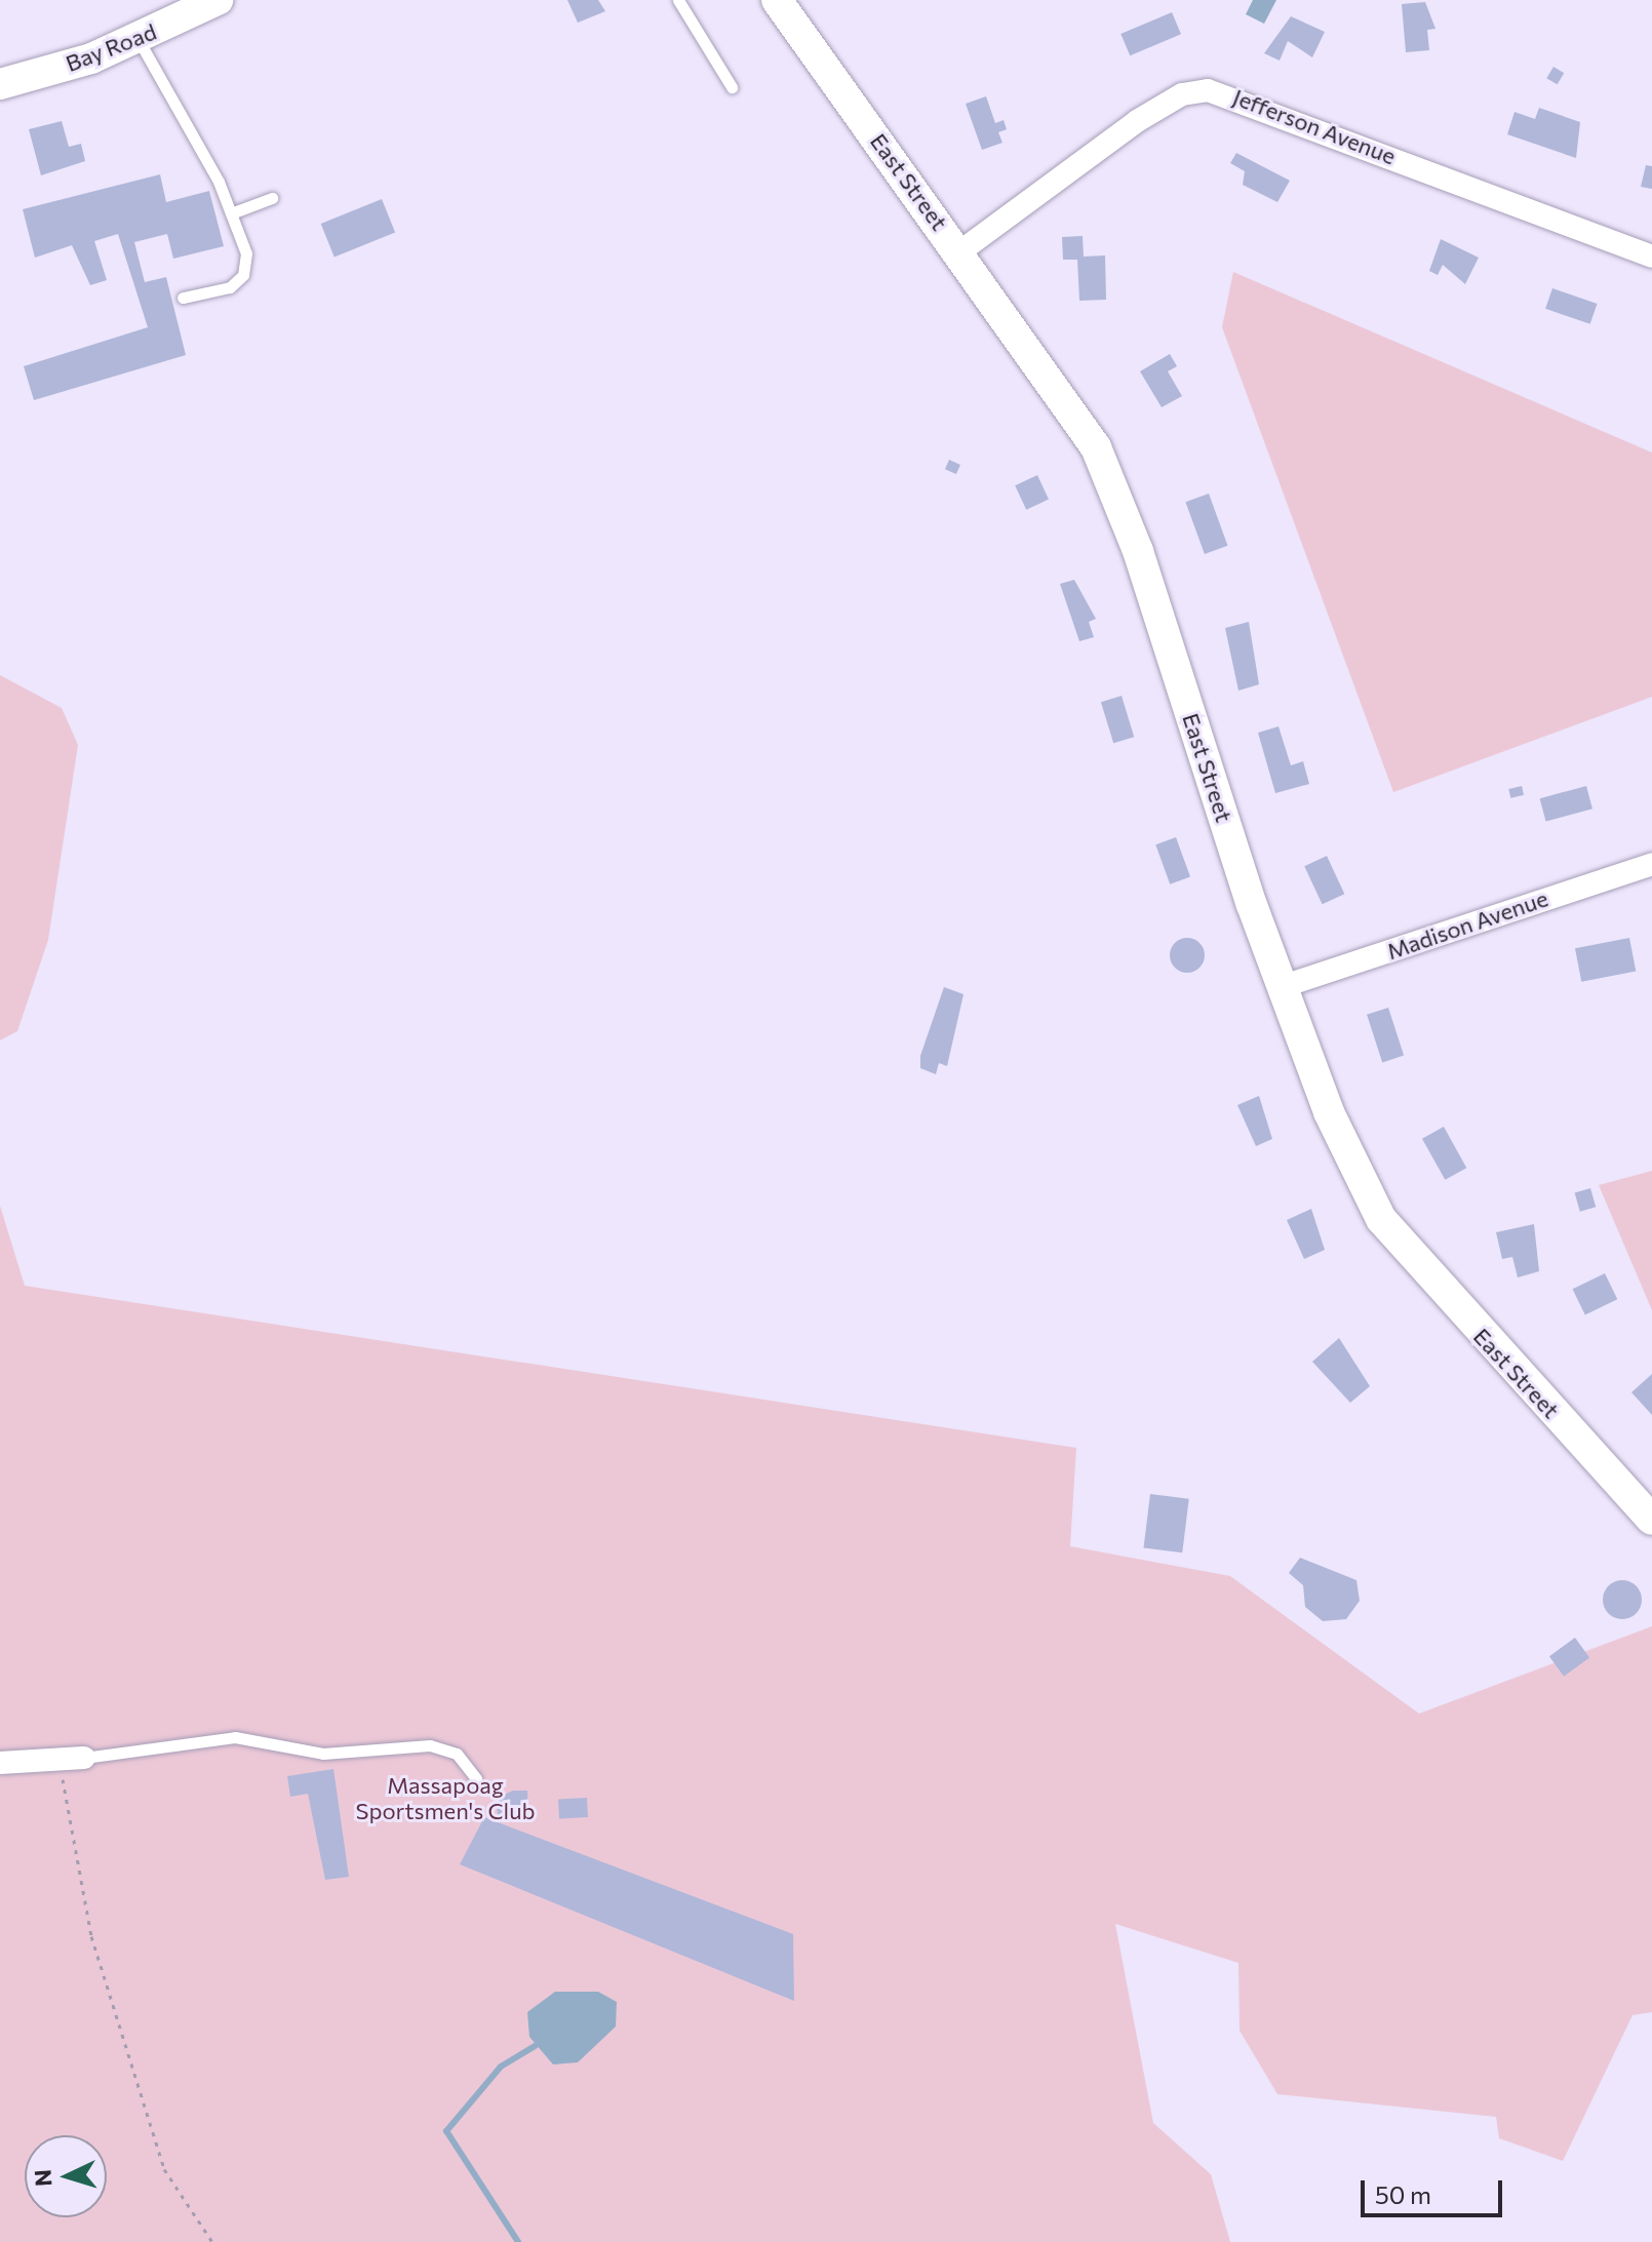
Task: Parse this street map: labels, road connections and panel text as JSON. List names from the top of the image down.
{
  "streets": {
    "street": [
      "Bay Road",
      "Jefferson Avenue",
      "East Street",
      "Madison Avenue"
    ]
  },
  "crossings": [
    ["Jefferson Avenue", "East Street"],
    ["East Street", "Madison Avenue"]
  ],
  "parks": ["Massapoag Sportsmen's Club"],
  "scale_bar": "50 m",
  "north": "left"
}
